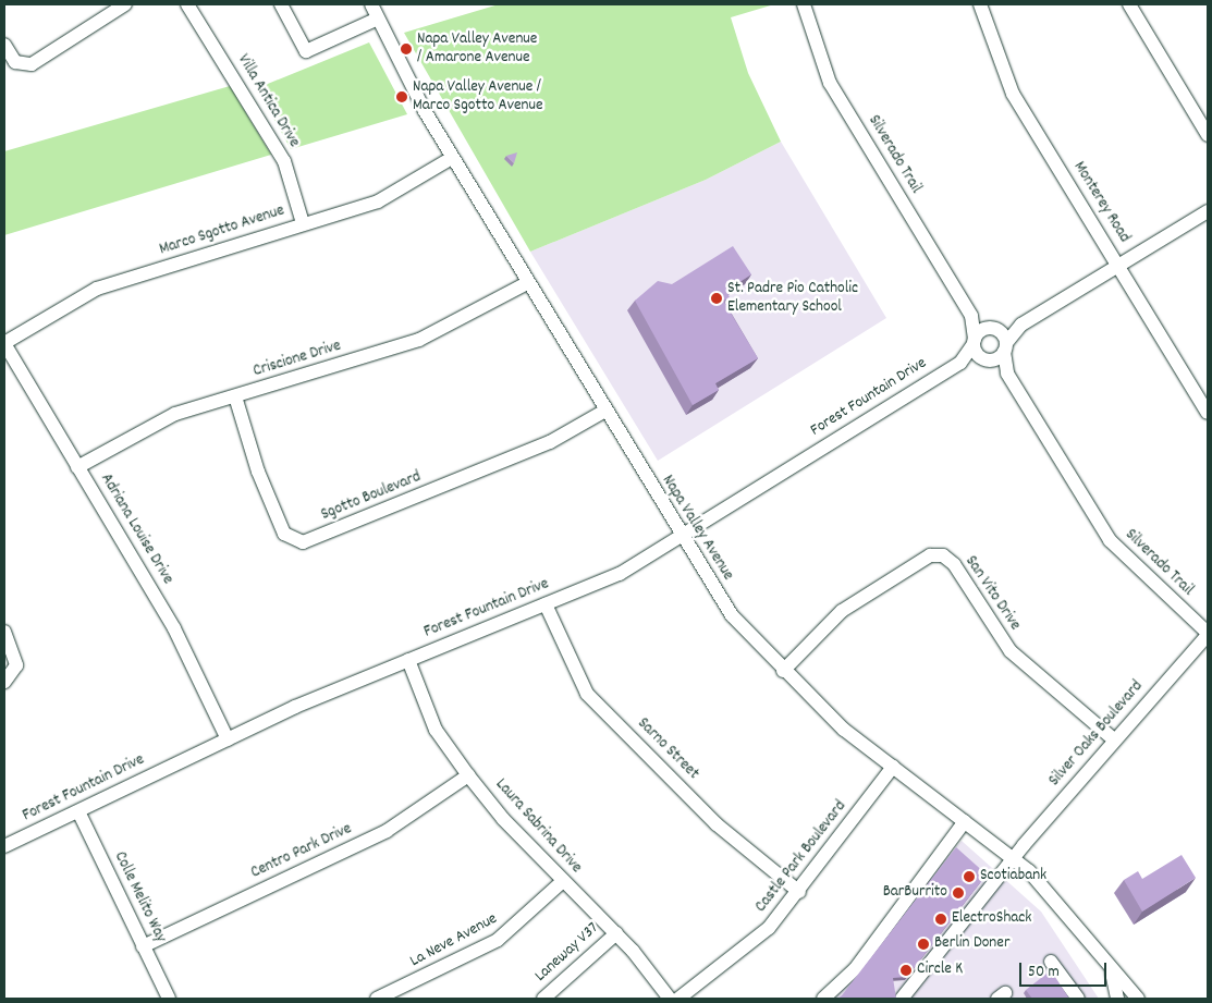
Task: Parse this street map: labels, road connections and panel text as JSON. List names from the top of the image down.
{
  "streets": {
    "street": [
      "Villa Antica Drive",
      "Silverado Trail",
      "Monterey Road",
      "Marco Sgotto Avenue",
      "Criscione Drive",
      "Forest Fountain Drive",
      "Sgotto Boulevard",
      "Napa Valley Avenue",
      "Adriana Louise Drive",
      "San Vito Drive",
      "Silver Oaks Boulevard",
      "Sarno Street",
      "Laura Sabrina Drive",
      "Centro Park Drive",
      "Castle Park Boulevard",
      "Colle Melito Way",
      "La Neve Avenue",
      "Laneway V37"
    ]
  },
  "crossings": [
    ["Villa Antica Drive", "Marco Sgotto Avenue"],
    ["Silverado Trail", "Forest Fountain Drive"],
    ["Silverado Trail", "Silver Oaks Boulevard"],
    ["Marco Sgotto Avenue", "Napa Valley Avenue"],
    ["Marco Sgotto Avenue", "Adriana Louise Drive"],
    ["Criscione Drive", "Sgotto Boulevard"],
    ["Criscione Drive", "Napa Valley Avenue"],
    ["Criscione Drive", "Adriana Louise Drive"],
    ["Forest Fountain Drive", "Napa Valley Avenue"],
    ["Forest Fountain Drive", "Adriana Louise Drive"],
    ["Forest Fountain Drive", "Sarno Street"],
    ["Forest Fountain Drive", "Laura Sabrina Drive"],
    ["Forest Fountain Drive", "Colle Melito Way"],
    ["Sgotto Boulevard", "Napa Valley Avenue"],
    ["Napa Valley Avenue", "San Vito Drive"],
    ["Napa Valley Avenue", "Silver Oaks Boulevard"],
    ["Napa Valley Avenue", "Castle Park Boulevard"],
    ["San Vito Drive", "Silver Oaks Boulevard"],
    ["Sarno Street", "Castle Park Boulevard"],
    ["Laura Sabrina Drive", "Centro Park Drive"],
    ["Laura Sabrina Drive", "La Neve Avenue"],
    ["Laura Sabrina Drive", "Laneway V37"],
    ["Centro Park Drive", "Colle Melito Way"]
  ],
  "places": [
    "Napa Valley Avenue / Amarone Avenue",
    "Napa Valley Avenue / Marco Sgotto Avenue",
    "St. Padre Pio Catholic Elementary School",
    "Scotiabank",
    "BarBurrito",
    "ElectroShack",
    "Berlin Doner",
    "Circle K"
  ],
  "scale_bar": "50 m"
}
